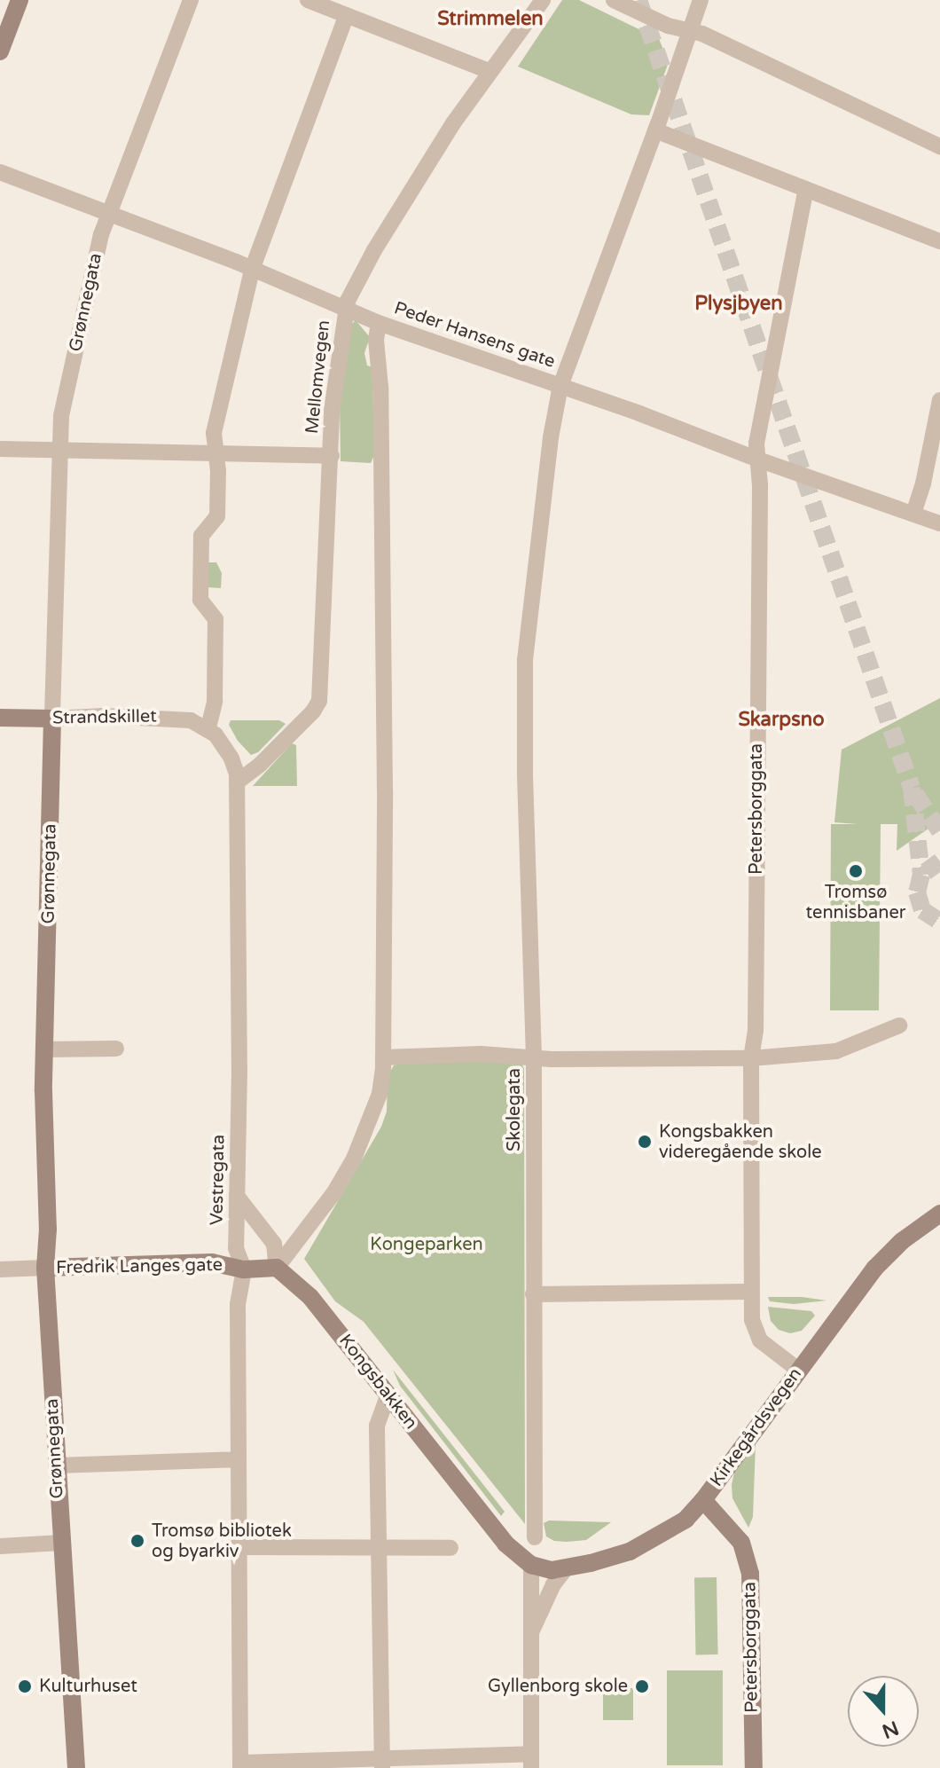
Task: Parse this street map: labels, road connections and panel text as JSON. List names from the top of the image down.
{
  "streets": {
    "street": [
      "Grønnegata",
      "Peder Hansens gate",
      "Mellomvegen",
      "Strandskillet",
      "Petersborggata",
      "Skolegata",
      "Vestregata",
      "Fredrik Langes gate",
      "Kongsbakken",
      "Kirkegårdsvegen"
    ]
  },
  "crossings": [
    ["Grønnegata", "Peder Hansens gate"],
    ["Grønnegata", "Strandskillet"],
    ["Grønnegata", "Fredrik Langes gate"],
    ["Peder Hansens gate", "Mellomvegen"],
    ["Peder Hansens gate", "Petersborggata"],
    ["Peder Hansens gate", "Skolegata"],
    ["Mellomvegen", "Vestregata"],
    ["Strandskillet", "Vestregata"],
    ["Petersborggata", "Kirkegårdsvegen"],
    ["Vestregata", "Fredrik Langes gate"],
    ["Fredrik Langes gate", "Kongsbakken"],
    ["Kongsbakken", "Kirkegårdsvegen"]
  ],
  "districts": ["Strimmelen", "Plysjbyen", "Skarpsno"],
  "parks": ["Kongeparken"],
  "places": [
    "Tromsø tennisbaner",
    "Kongsbakken videregående skole",
    "Tromsø bibliotek og byarkiv",
    "Kulturhuset",
    "Gyllenborg skole"
  ],
  "north": "bottom"
}
